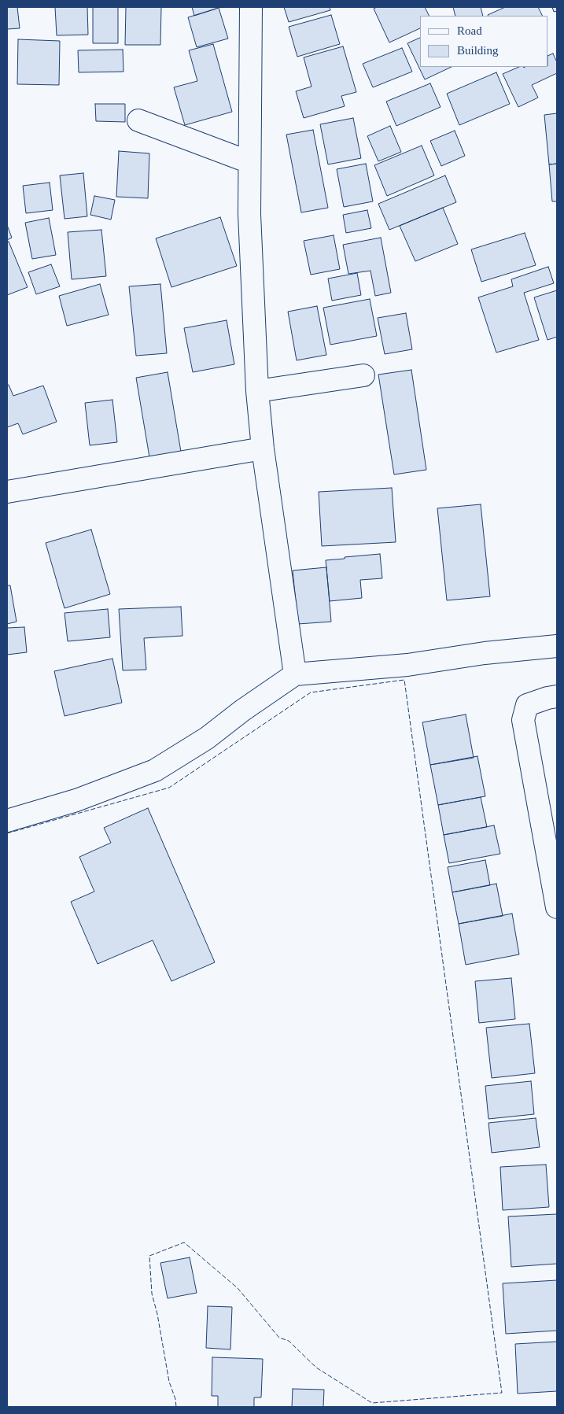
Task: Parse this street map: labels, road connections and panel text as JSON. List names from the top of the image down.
{
  "legend": ["Road", "Building"]
}
